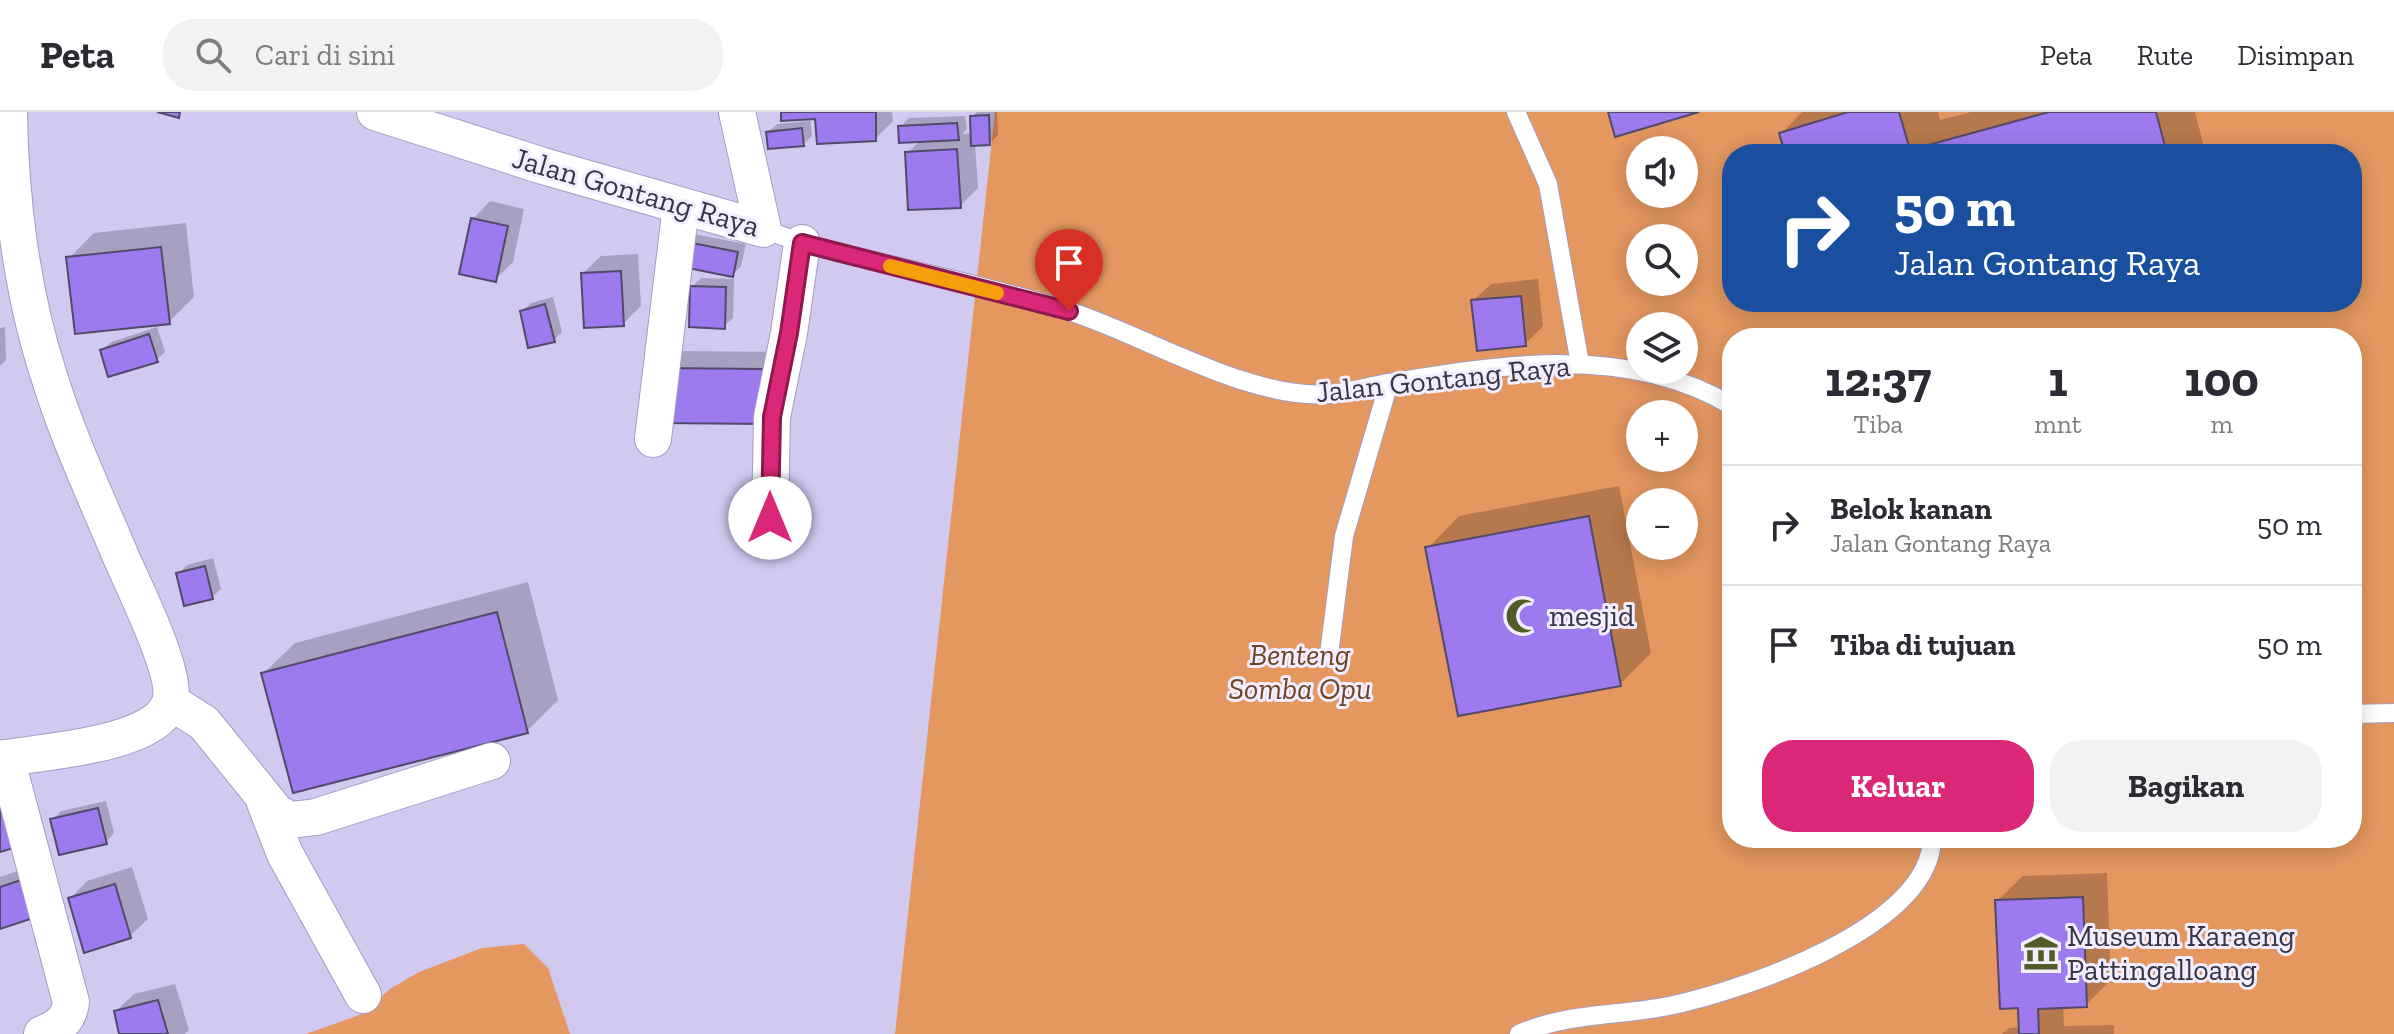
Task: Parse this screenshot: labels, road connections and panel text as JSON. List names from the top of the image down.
{
  "streets": {
    "street": ["Jalan Gontang Raya"]
  },
  "parks": ["Benteng Somba Opu"],
  "places": {
    "mosque": ["mesjid"],
    "museum": ["Museum Karaeng Pattingalloang"]
  },
  "page": {
    "header": "Peta",
    "search": "Cari di sini",
    "nav": ["Peta", "Rute", "Disimpan"],
    "map_buttons": ["+", "−"],
    "turn": ["50 m", "Jalan Gontang Raya"],
    "eta": [
      "12:37",
      "Tiba",
      "1",
      "mnt",
      "100",
      "m"
    ],
    "list": [
      {
        "name": "Belok kanan",
        "note": "Jalan Gontang Raya",
        "value": "50 m"
      },
      {
        "name": "Tiba di tujuan",
        "value": "50 m"
      }
    ],
    "buttons": ["Keluar", "Bagikan"]
  }
}
